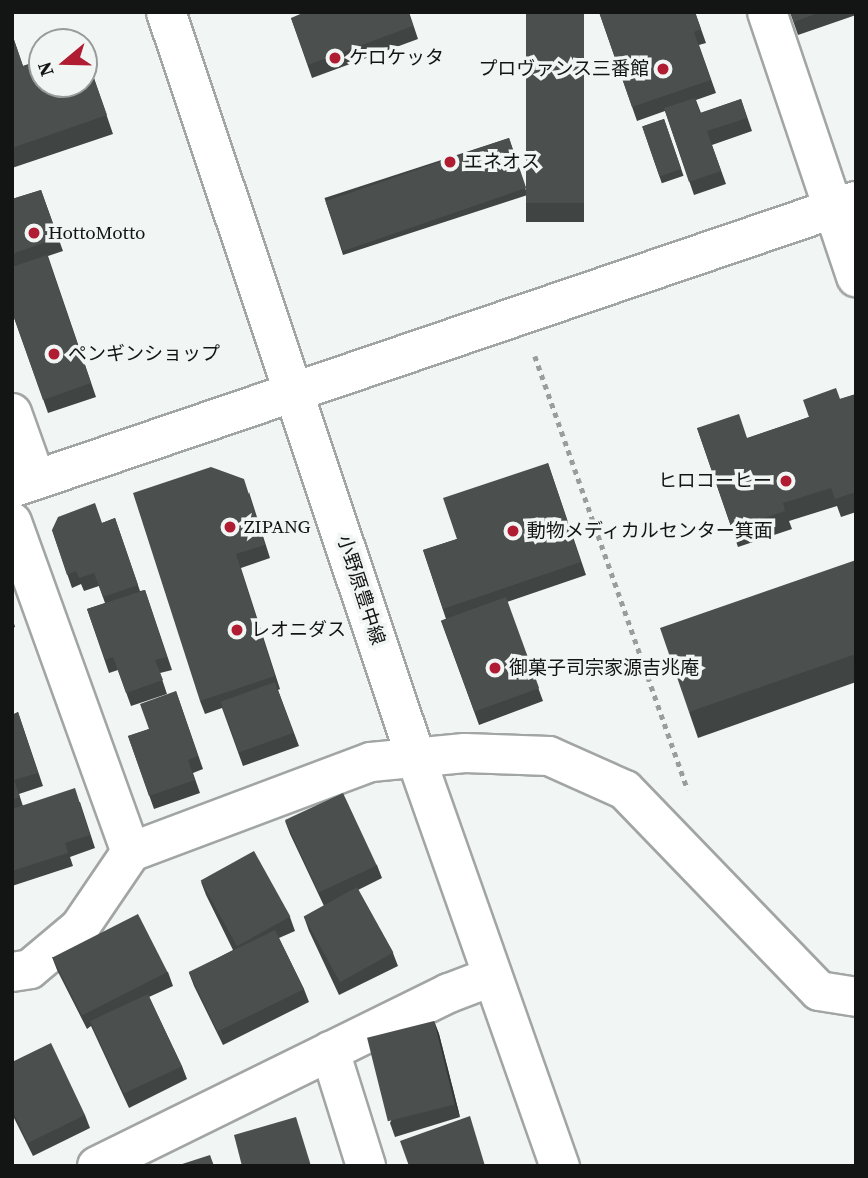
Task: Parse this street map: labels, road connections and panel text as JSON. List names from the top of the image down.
{
  "streets": {
    "street": ["小野原豊中線"]
  },
  "places": [
    "ケロケッタ",
    "プロヴァンス三番館",
    "エネオス",
    "HottoMotto",
    "ペンギンショップ",
    "ヒロコーヒー",
    "ZIPANG",
    "動物メディカルセンター箕面",
    "レオニダス",
    "御菓子司宗家源吉兆庵"
  ],
  "north": "left"
}
